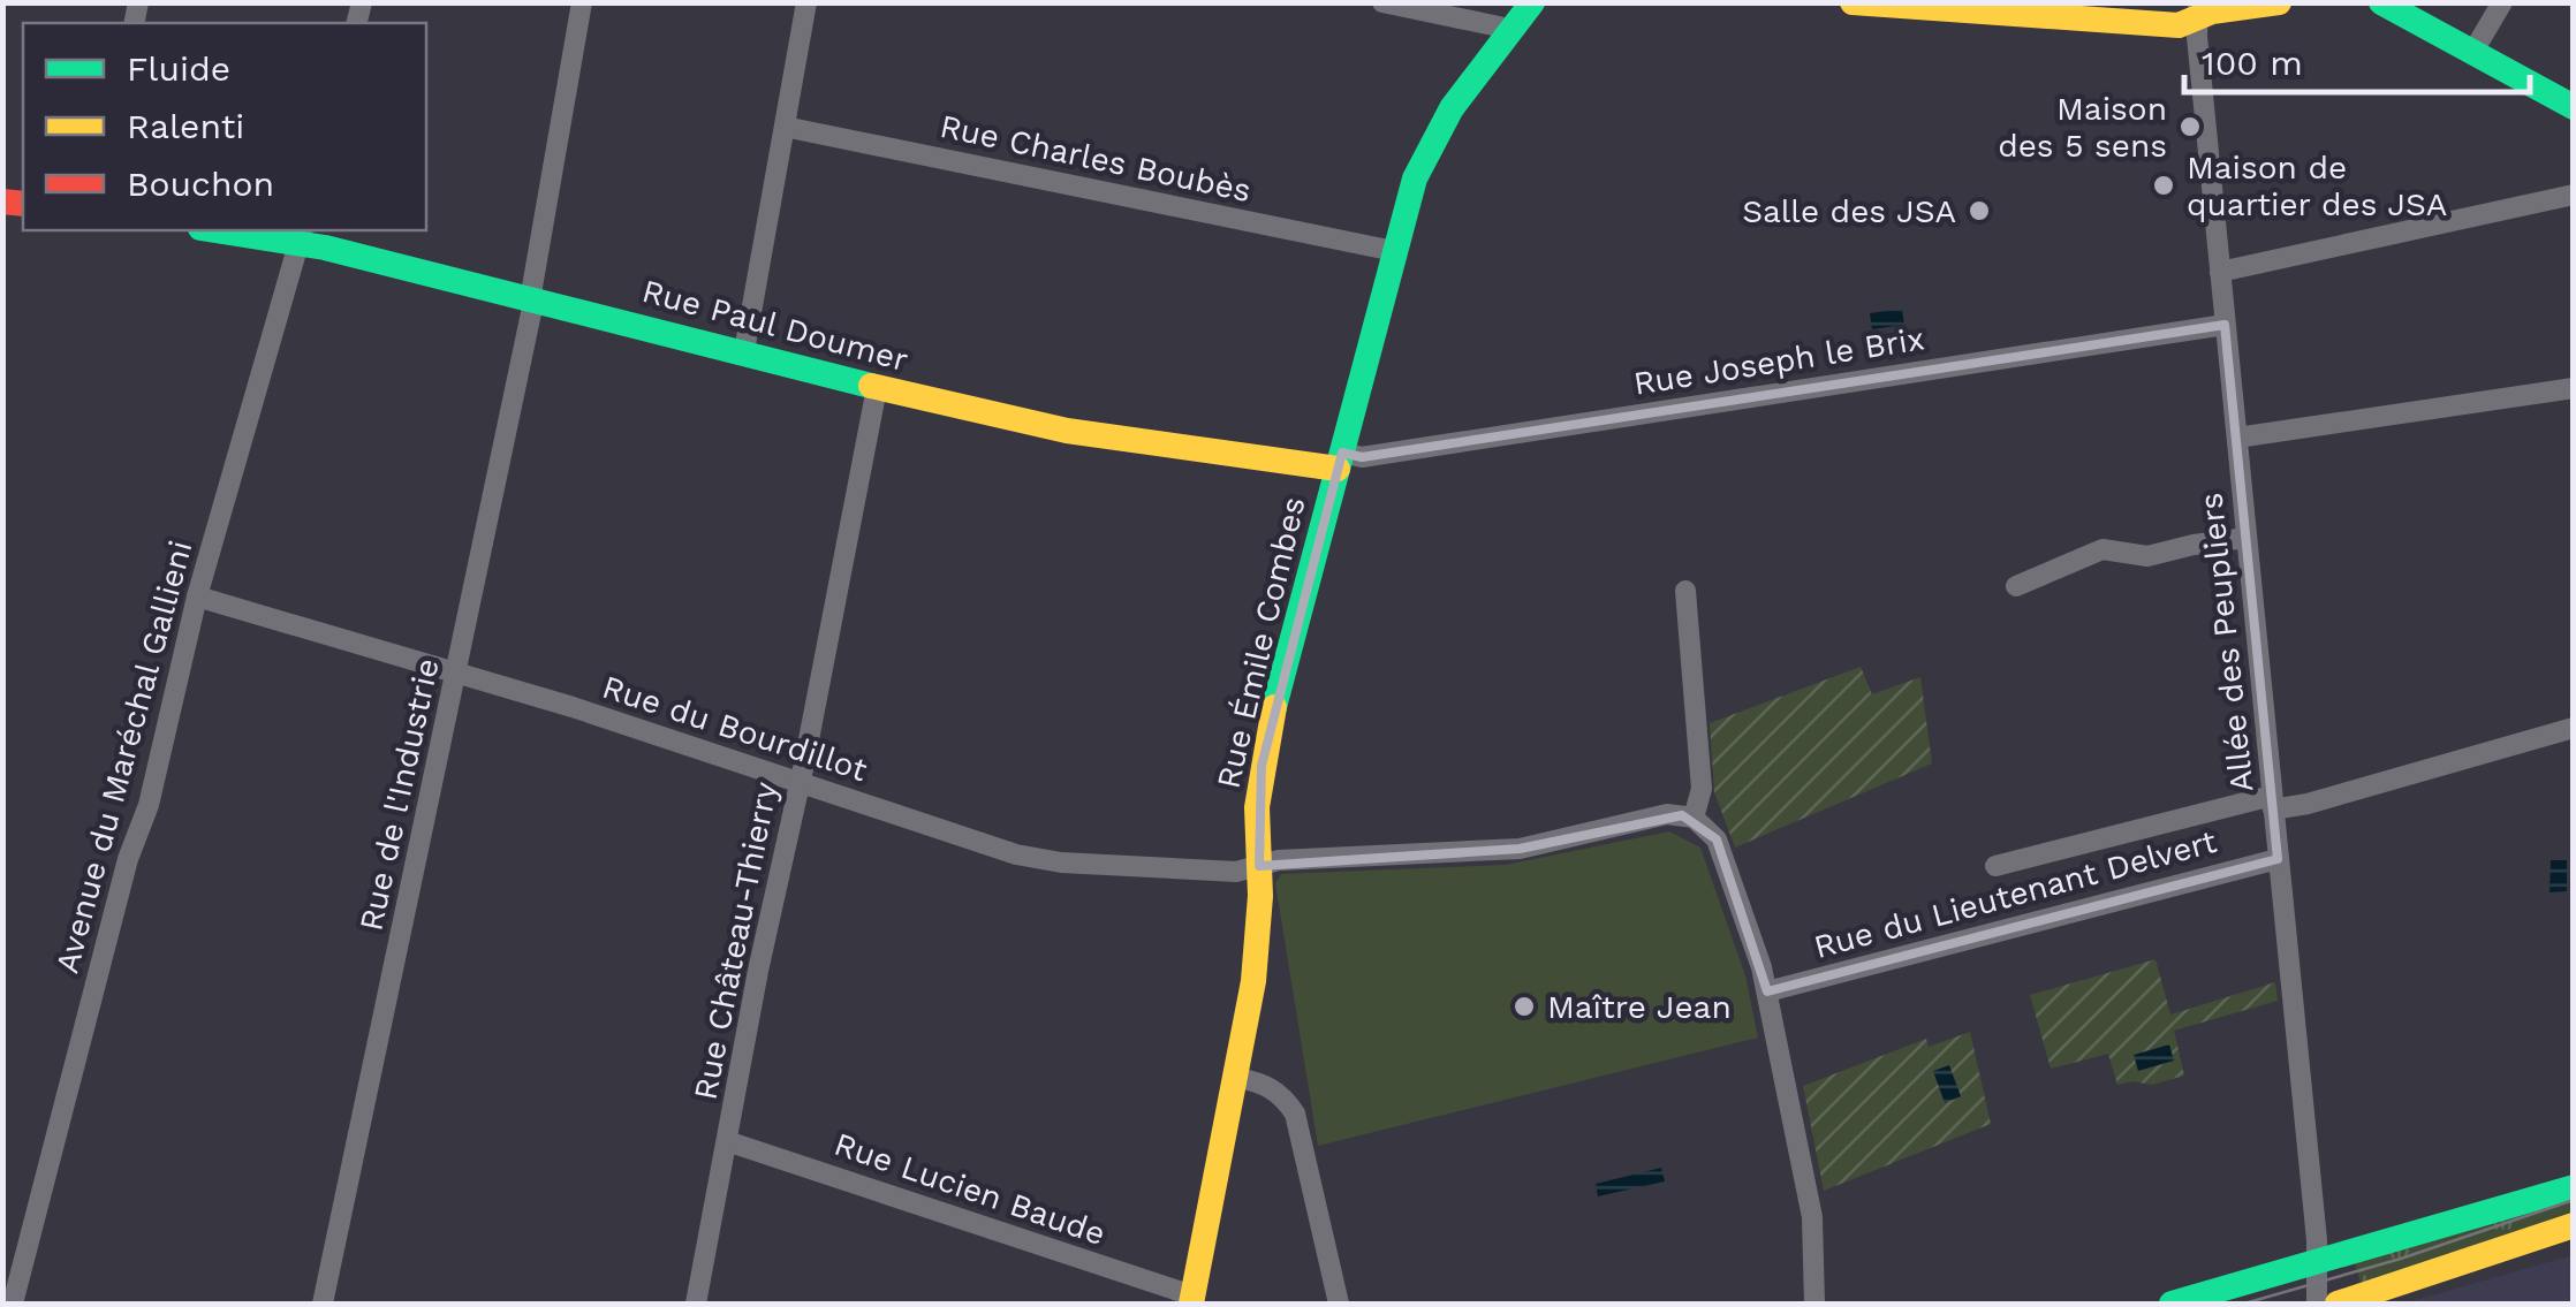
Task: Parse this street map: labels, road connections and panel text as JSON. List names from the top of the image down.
{
  "streets": {
    "street": [
      "Rue Charles Boubès",
      "Rue Paul Doumer",
      "Rue Joseph le Brix",
      "Rue Émile Combes",
      "Allée des Peupliers",
      "Rue du Bourdillot",
      "Avenue du Maréchal Gallieni",
      "Rue de l'Industrie",
      "Rue du Lieutenant Delvert",
      "Rue Château-Thierry",
      "Rue Lucien Baude"
    ]
  },
  "crossings": [
    ["Rue Charles Boubès", "Rue Émile Combes"],
    ["Rue Paul Doumer", "Rue Joseph le Brix"],
    ["Rue Paul Doumer", "Rue Émile Combes"],
    ["Rue Paul Doumer", "Avenue du Maréchal Gallieni"],
    ["Rue Paul Doumer", "Rue de l'Industrie"],
    ["Rue Paul Doumer", "Rue Château-Thierry"],
    ["Rue Joseph le Brix", "Rue Émile Combes"],
    ["Rue Joseph le Brix", "Allée des Peupliers"],
    ["Rue Émile Combes", "Rue du Bourdillot"],
    ["Rue Émile Combes", "Rue Lucien Baude"],
    ["Allée des Peupliers", "Rue du Lieutenant Delvert"],
    ["Rue du Bourdillot", "Avenue du Maréchal Gallieni"],
    ["Rue du Bourdillot", "Rue de l'Industrie"],
    ["Rue du Bourdillot", "Rue Château-Thierry"],
    ["Rue Château-Thierry", "Rue Lucien Baude"]
  ],
  "places": [
    "Maison des 5 sens",
    "Maison de quartier des JSA",
    "Salle des JSA",
    "Maître Jean"
  ],
  "legend": ["Fluide", "Ralenti", "Bouchon"],
  "scale_bar": "100 m"
}
